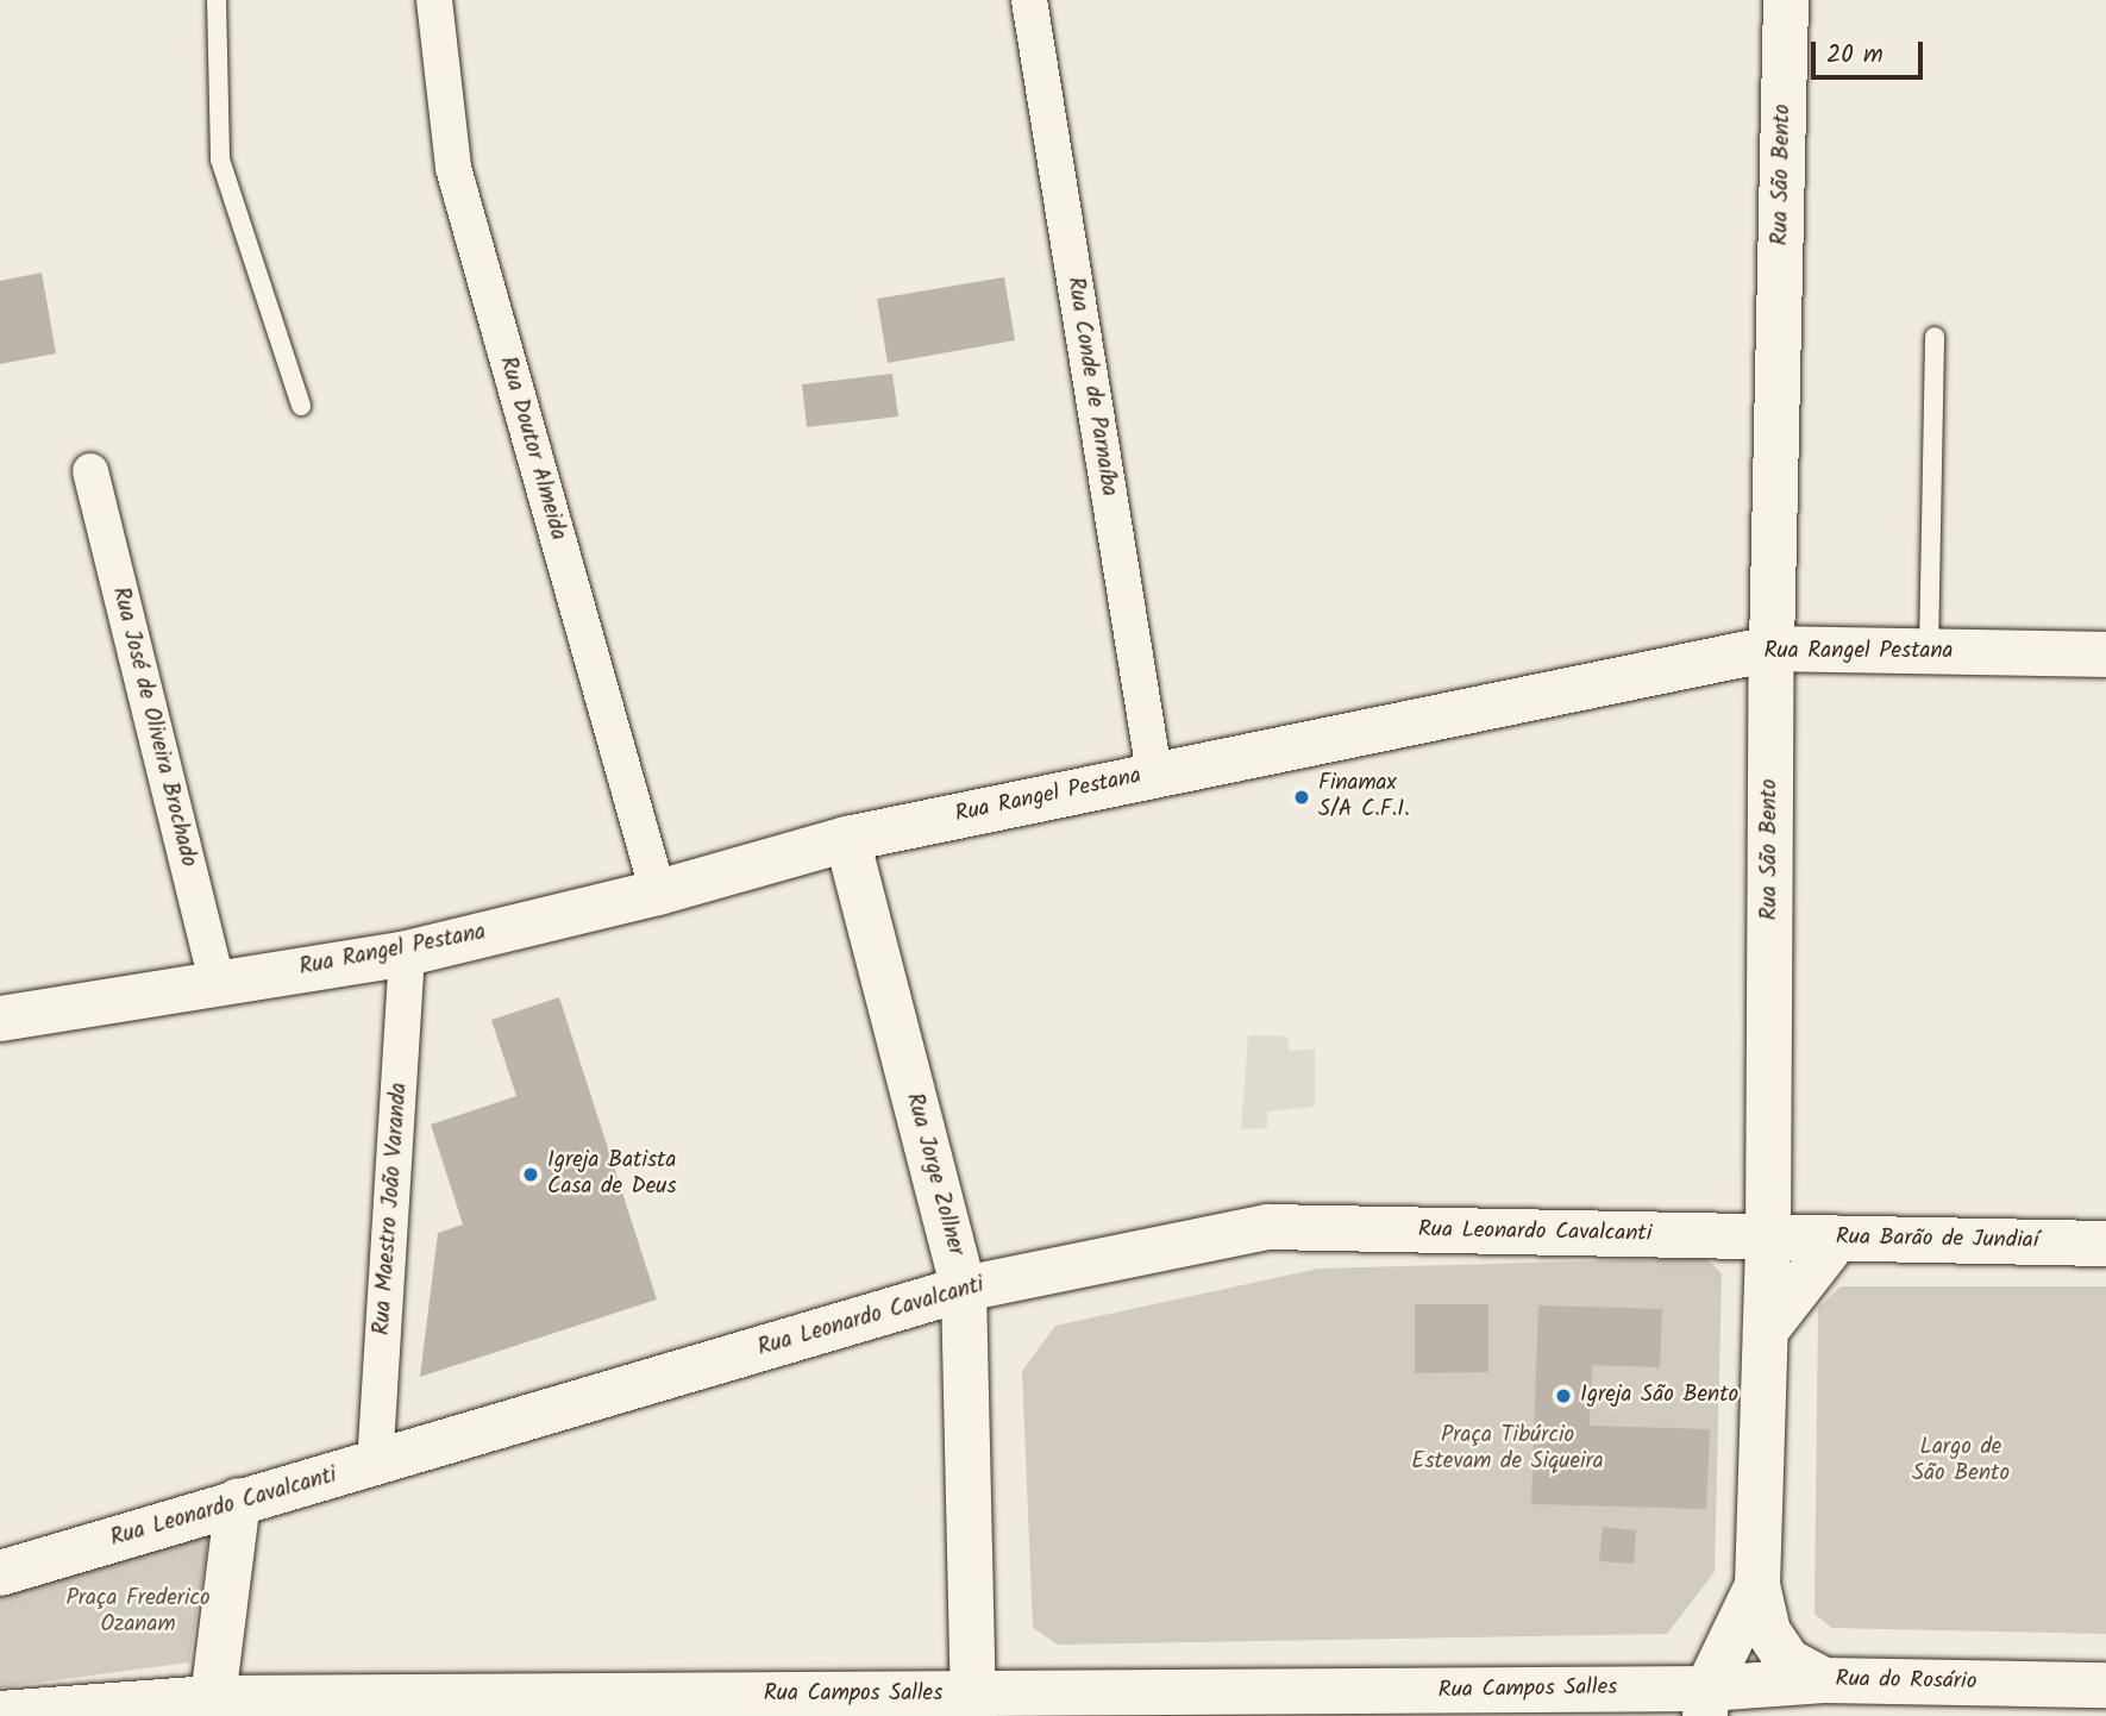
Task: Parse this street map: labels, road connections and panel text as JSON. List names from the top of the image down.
{
  "streets": {
    "street": [
      "Rua São Bento",
      "Rua Conde de Parnaíba",
      "Rua Doutor Almeida",
      "Rua Rangel Pestana",
      "Rua José de Oliveira Brochado",
      "Rua Jorge Zollner",
      "Rua Maestro João Varanda",
      "Rua Leonardo Cavalcanti",
      "Rua Barão de Jundiaí",
      "Rua do Rosário",
      "Rua Campos Salles"
    ]
  },
  "crossings": [
    ["Rua São Bento", "Rua Rangel Pestana"],
    ["Rua São Bento", "Rua Leonardo Cavalcanti"],
    ["Rua São Bento", "Rua Barão de Jundiaí"],
    ["Rua São Bento", "Rua do Rosário"],
    ["Rua São Bento", "Rua Campos Salles"],
    ["Rua Conde de Parnaíba", "Rua Rangel Pestana"],
    ["Rua Doutor Almeida", "Rua Rangel Pestana"],
    ["Rua Rangel Pestana", "Rua José de Oliveira Brochado"],
    ["Rua Rangel Pestana", "Rua Jorge Zollner"],
    ["Rua Rangel Pestana", "Rua Maestro João Varanda"],
    ["Rua Jorge Zollner", "Rua Leonardo Cavalcanti"],
    ["Rua Jorge Zollner", "Rua Campos Salles"],
    ["Rua Maestro João Varanda", "Rua Leonardo Cavalcanti"],
    ["Rua Leonardo Cavalcanti", "Rua Barão de Jundiaí"],
    ["Rua do Rosário", "Rua Campos Salles"]
  ],
  "parks": ["Praça Tibúrcio Estevam de Siqueira", "Largo de São Bento", "Praça Frederico Ozanam"],
  "places": ["Finamax S/A C.F.I.", "Igreja Batista Casa de Deus", "Igreja São Bento"],
  "scale_bar": "20 m"
}
